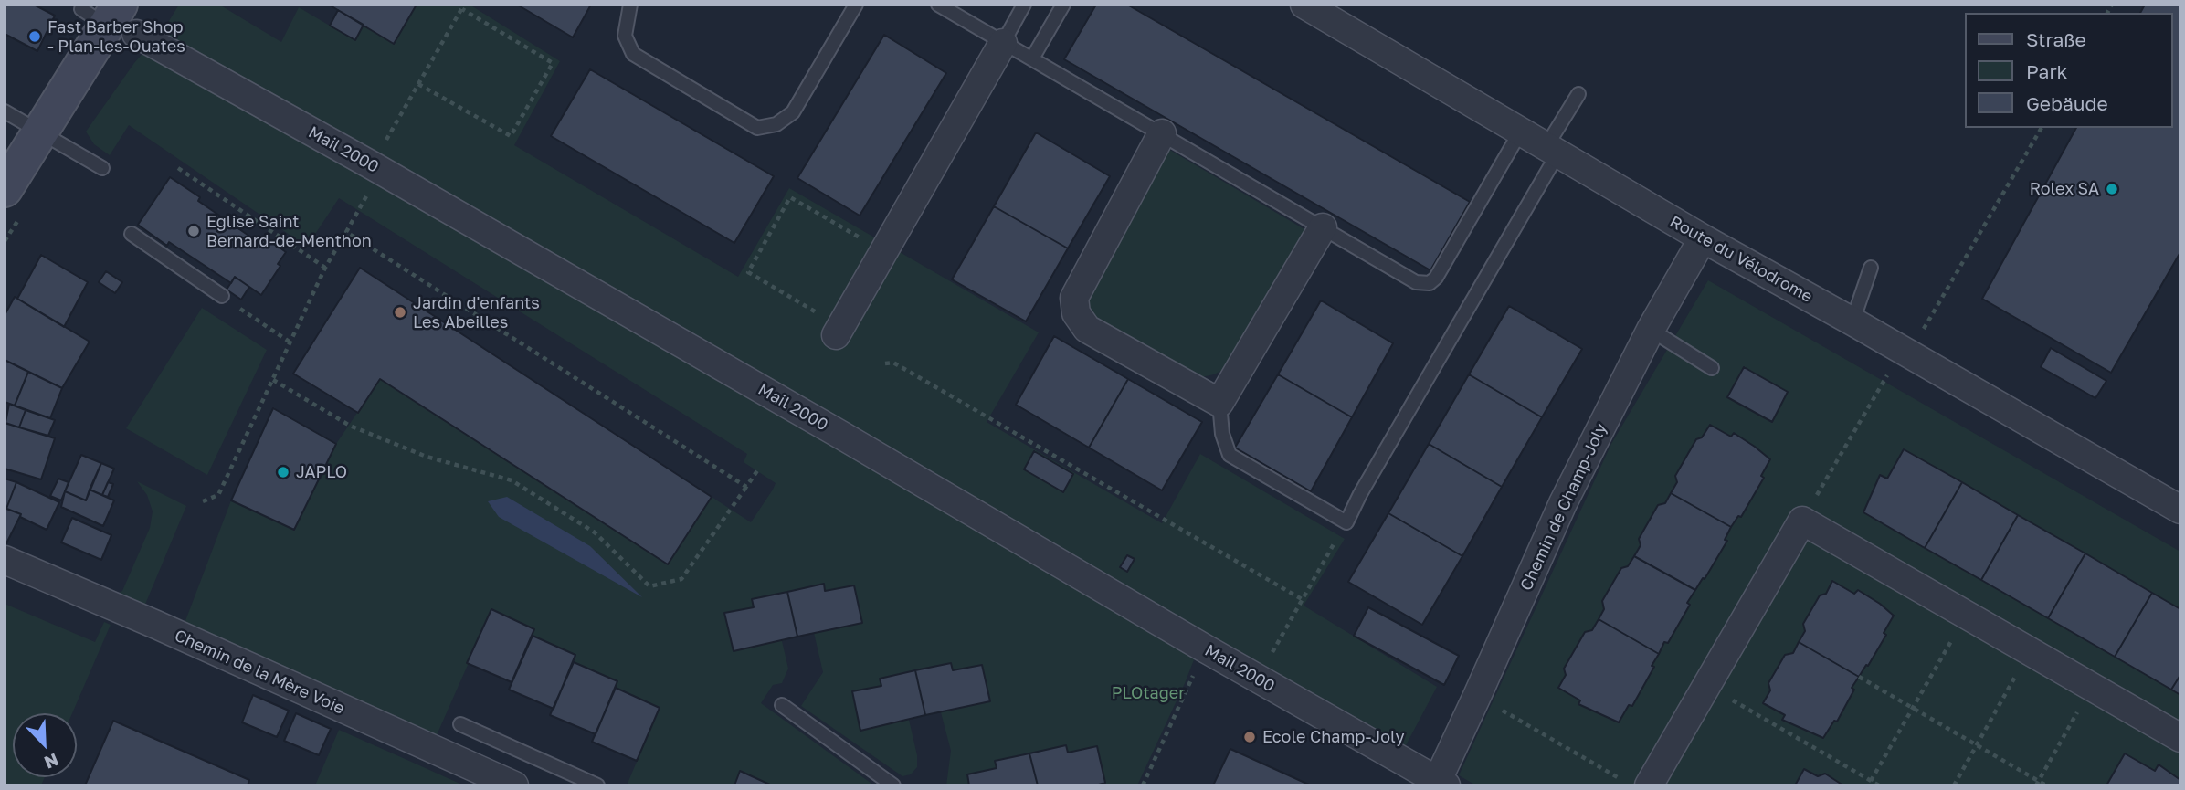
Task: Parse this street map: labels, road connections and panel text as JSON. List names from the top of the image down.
{
  "streets": {
    "street": [
      "Mail 2000",
      "Route du Vélodrome",
      "Chemin de Champ-Joly",
      "Chemin de la Mère Voie"
    ]
  },
  "crossings": [
    ["Mail 2000", "Chemin de Champ-Joly"],
    ["Route du Vélodrome", "Chemin de Champ-Joly"]
  ],
  "parks": ["PLOtager"],
  "places": [
    "Fast Barber Shop - Plan-les-Ouates",
    "Rolex SA",
    "Eglise Saint Bernard-de-Menthon",
    "Jardin d'enfants Les Abeilles",
    "JAPLO",
    "Ecole Champ-Joly"
  ],
  "legend": ["Straße", "Park", "Gebäude"],
  "north": "bottom right"
}
